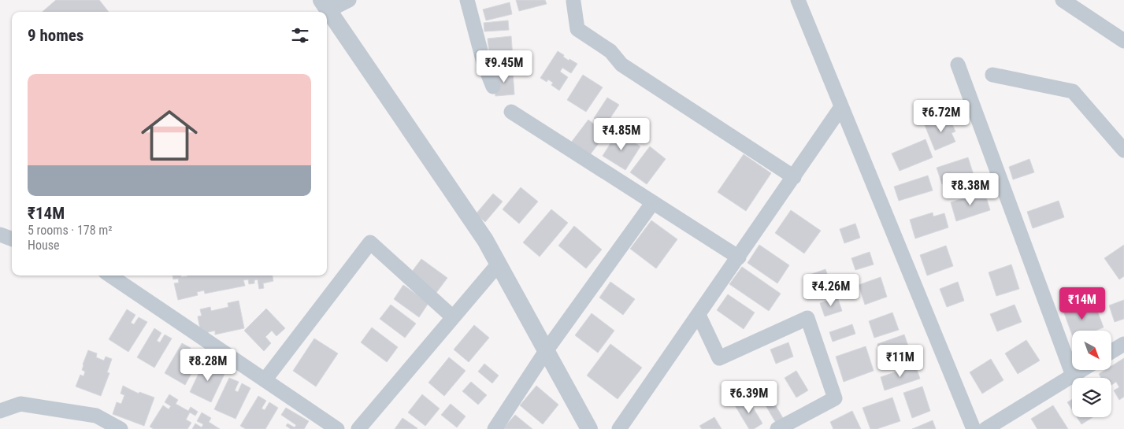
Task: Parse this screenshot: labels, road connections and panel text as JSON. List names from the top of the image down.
{
  "north": "bottom right",
  "page": {
    "heading": "9 homes",
    "price": [
      "₹9.45M",
      "₹6.72M",
      "₹4.85M",
      "₹8.38M",
      "₹4.26M",
      "₹14M",
      "₹11M",
      "₹8.28M",
      "₹6.39M"
    ],
    "list": [
      {
        "name": "₹14M",
        "note": "5 rooms · 178 m² · House"
      }
    ]
  }
}
